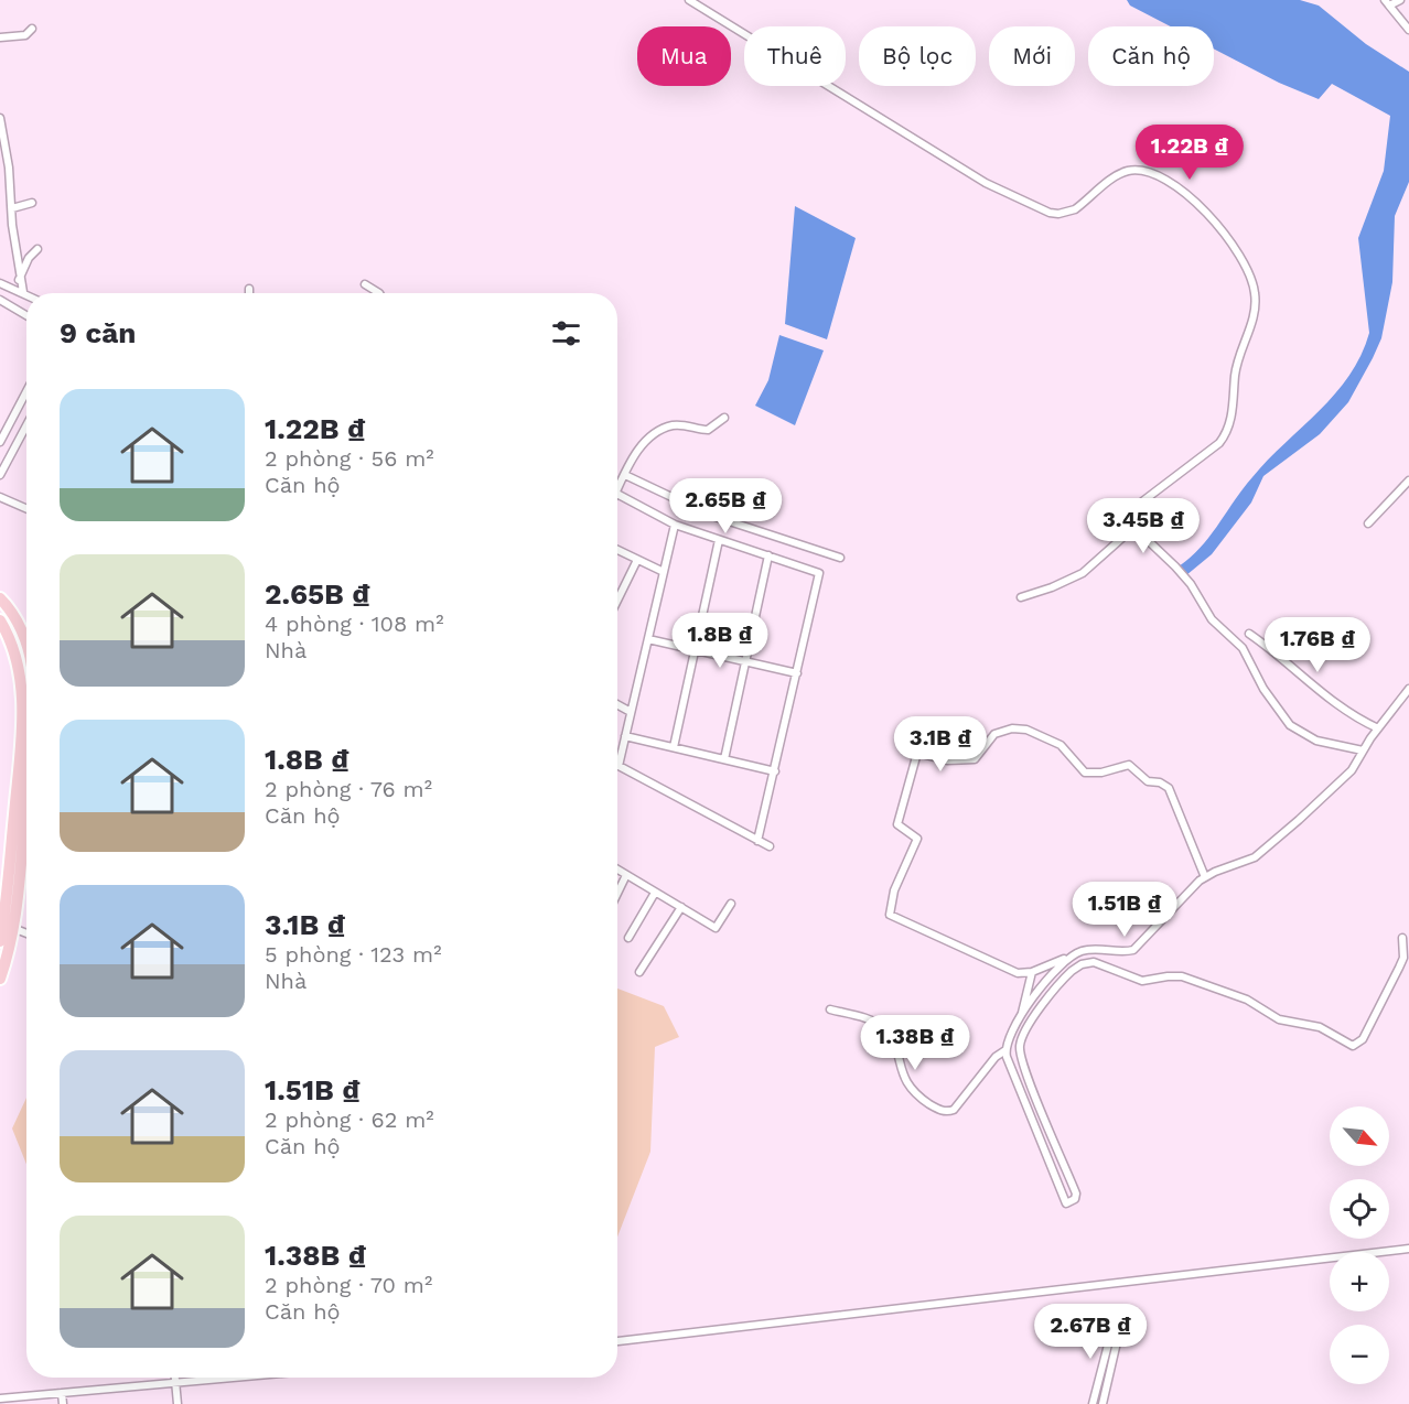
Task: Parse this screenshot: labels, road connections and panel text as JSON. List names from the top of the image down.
{
  "north": "bottom right",
  "page": {
    "chip": [
      "Mua",
      "Thuê",
      "Bộ lọc",
      "Mới",
      "Căn hộ"
    ],
    "price": [
      "1.22B ₫",
      "2.65B ₫",
      "3.45B ₫",
      "1.8B ₫",
      "1.76B ₫",
      "3.1B ₫",
      "1.51B ₫",
      "1.38B ₫",
      "2.67B ₫"
    ],
    "heading": "9 căn",
    "list": [
      {
        "name": "1.22B ₫",
        "note": "2 phòng · 56 m² · Căn hộ"
      },
      {
        "name": "2.65B ₫",
        "note": "4 phòng · 108 m² · Nhà"
      },
      {
        "name": "1.8B ₫",
        "note": "2 phòng · 76 m² · Căn hộ"
      },
      {
        "name": "3.1B ₫",
        "note": "5 phòng · 123 m² · Nhà"
      },
      {
        "name": "1.51B ₫",
        "note": "2 phòng · 62 m² · Căn hộ"
      },
      {
        "name": "1.38B ₫",
        "note": "2 phòng · 70 m² · Căn hộ"
      }
    ],
    "map_buttons": ["+", "−"]
  }
}
